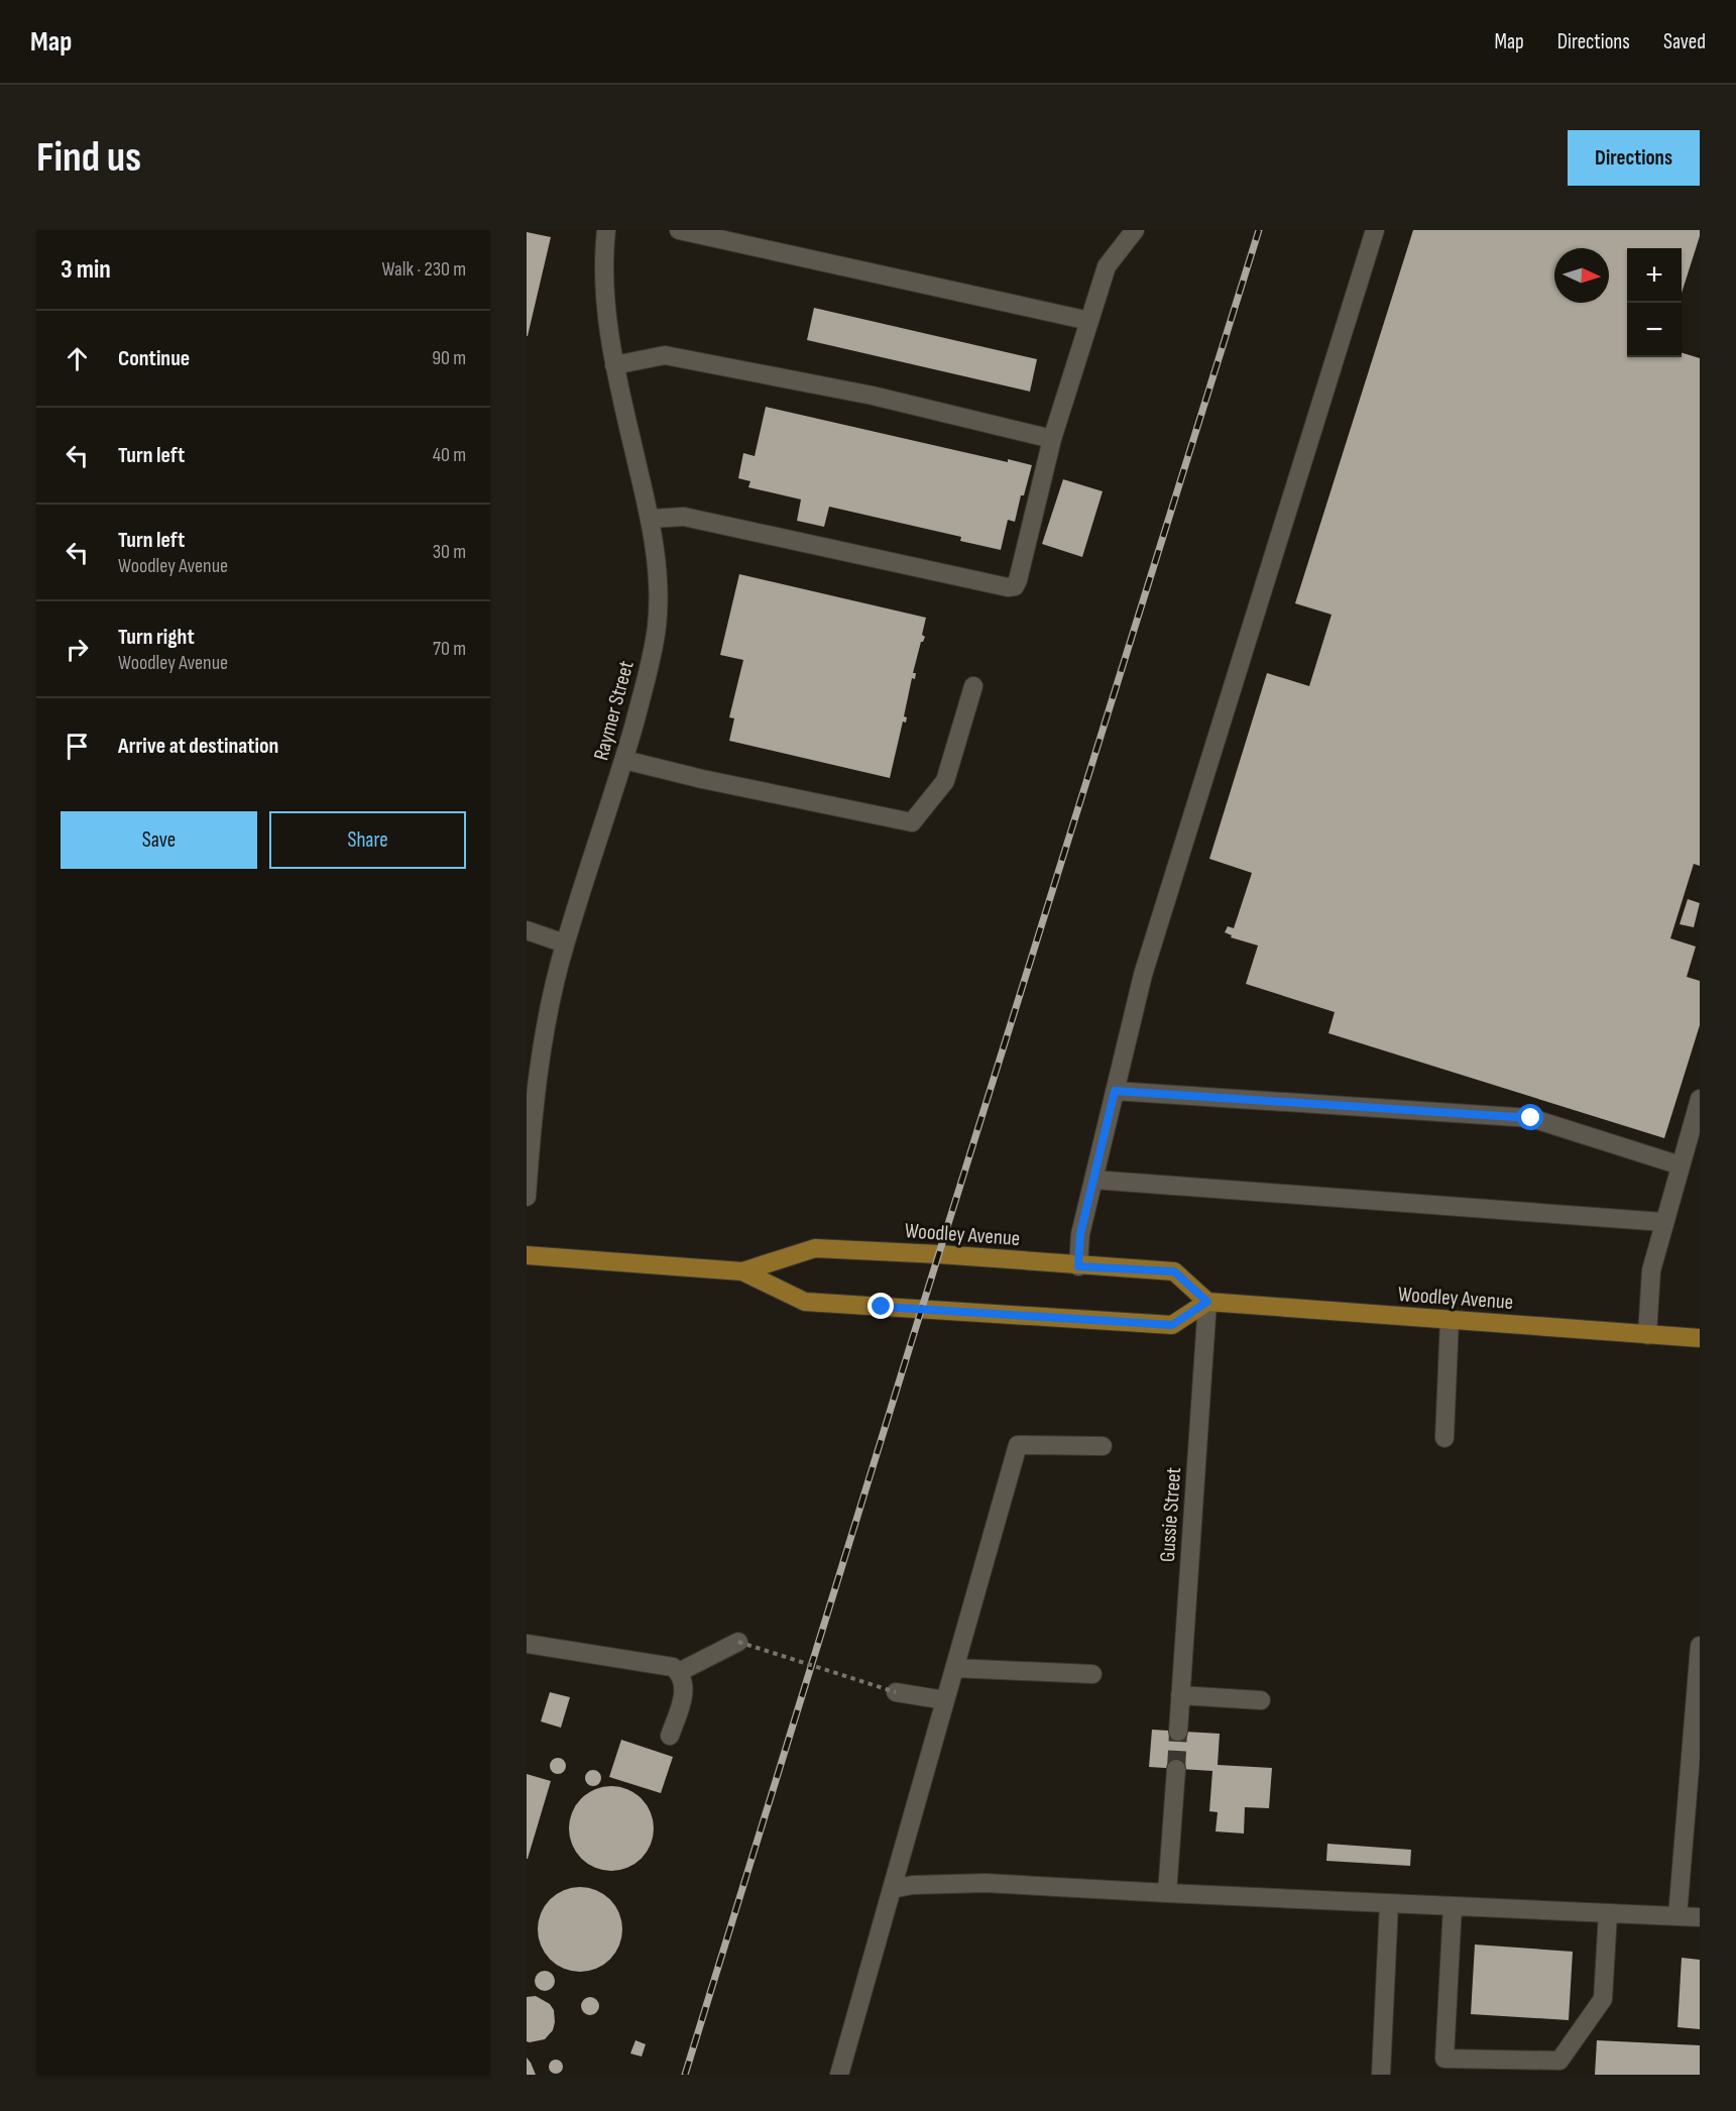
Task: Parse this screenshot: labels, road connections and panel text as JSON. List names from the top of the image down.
{
  "streets": {
    "main road": ["Woodley Avenue"],
    "street": ["Raymer Street", "Gussie Street"]
  },
  "crossings": [
    ["Woodley Avenue", "Gussie Street"]
  ],
  "north": "right",
  "page": {
    "header": "Map",
    "nav": ["Map", "Directions", "Saved"],
    "buttons": [
      "Directions",
      ["Save", "Share"]
    ],
    "title": "Find us",
    "heading": ["3 min", "Walk · 230 m"],
    "map_buttons": ["+", "−"],
    "list": [
      ["Continue", "90 m"],
      ["Turn left", "40 m"],
      ["Turn left", "Woodley Avenue", "30 m"],
      ["Turn right", "Woodley Avenue", "70 m"],
      "Arrive at destination"
    ]
  }
}
